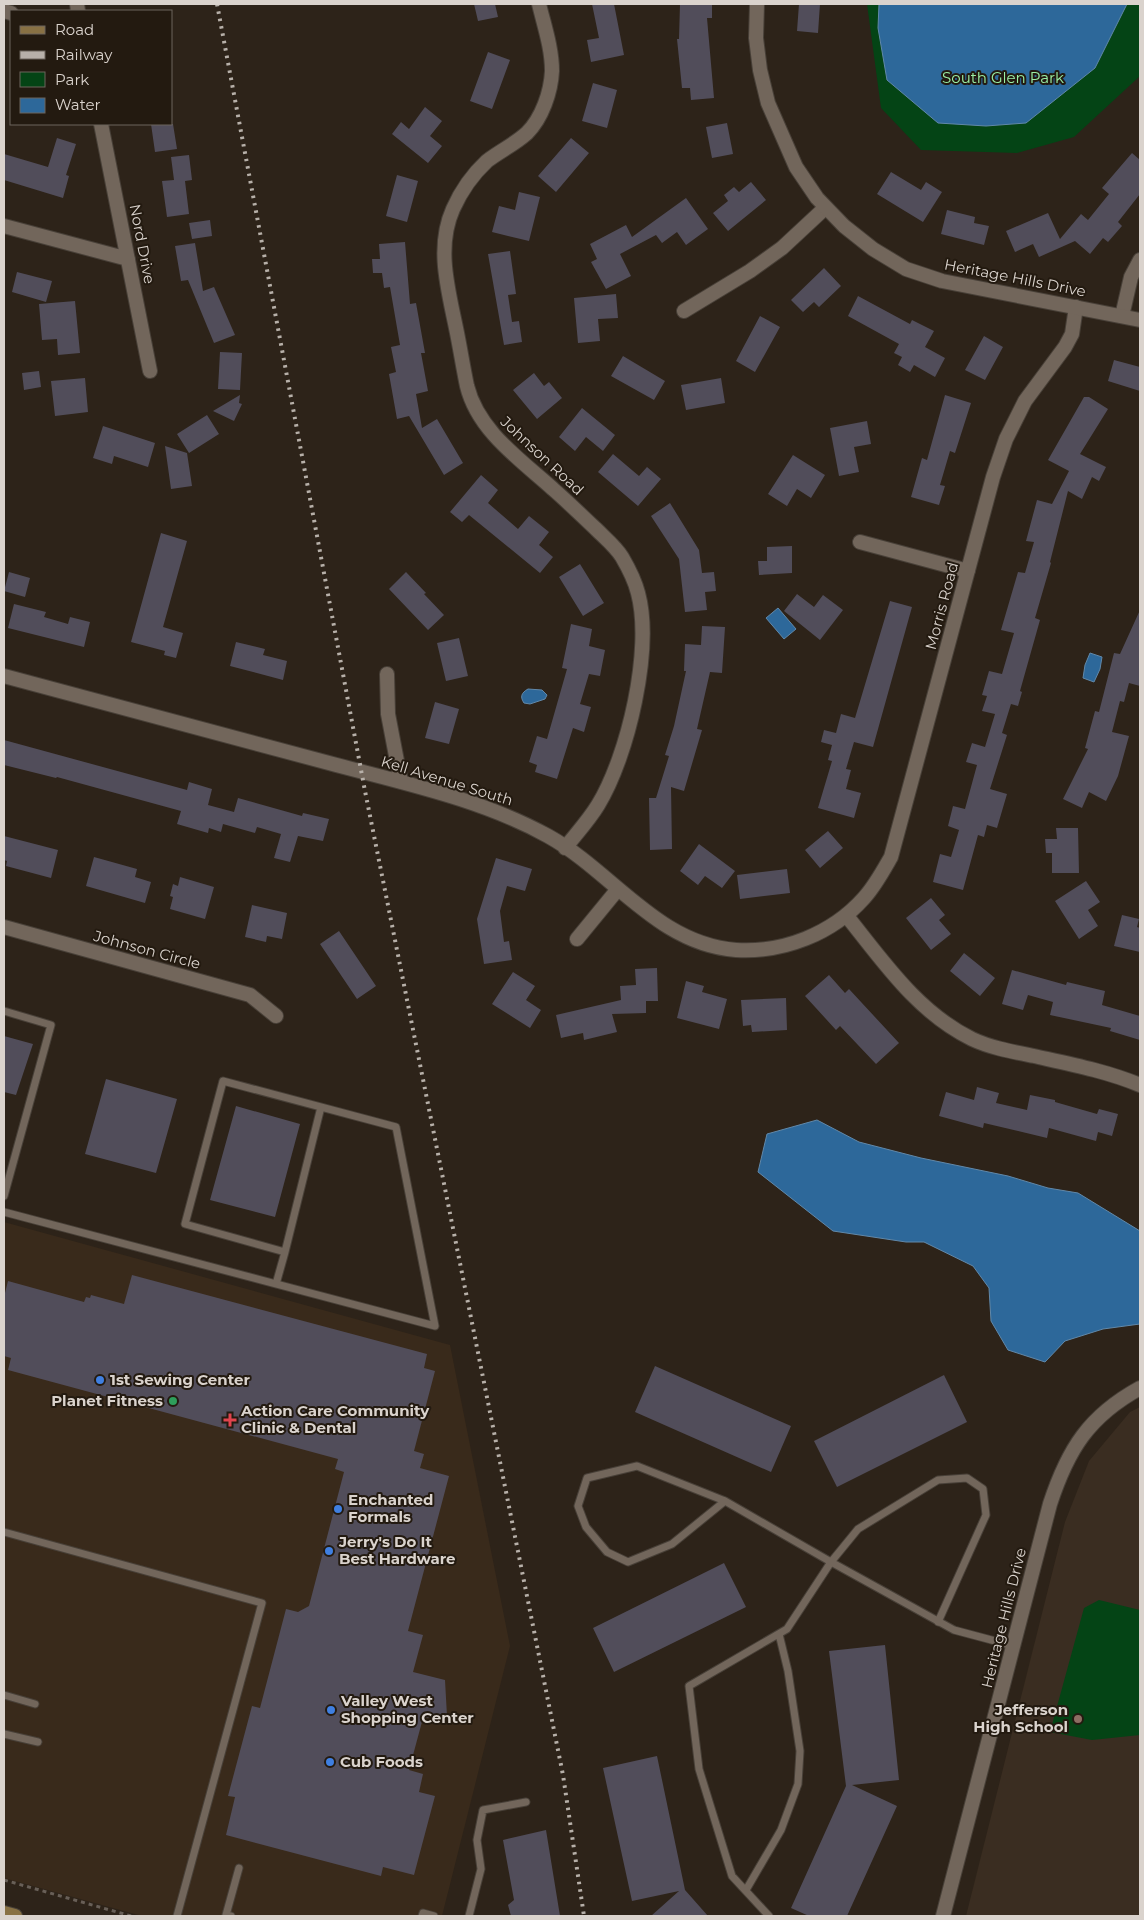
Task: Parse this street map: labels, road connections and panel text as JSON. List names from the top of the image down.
{
  "streets": {
    "street": [
      "Nord Drive",
      "Heritage Hills Drive",
      "Johnson Road",
      "Morris Road",
      "Kell Avenue South",
      "Johnson Circle"
    ]
  },
  "crossings": [
    ["Heritage Hills Drive", "Morris Road"],
    ["Johnson Road", "Kell Avenue South"],
    ["Morris Road", "Kell Avenue South"]
  ],
  "parks": ["South Glen Park"],
  "places": {
    "other": [
      "1st Sewing Center",
      "Planet Fitness",
      "Enchanted Formals",
      "Jerry's Do It Best Hardware",
      "Valley West Shopping Center",
      "Jefferson High School",
      "Cub Foods"
    ],
    "health": ["Action Care Community Clinic & Dental"]
  },
  "legend": [
    "Road",
    "Railway",
    "Park",
    "Water"
  ]
}
